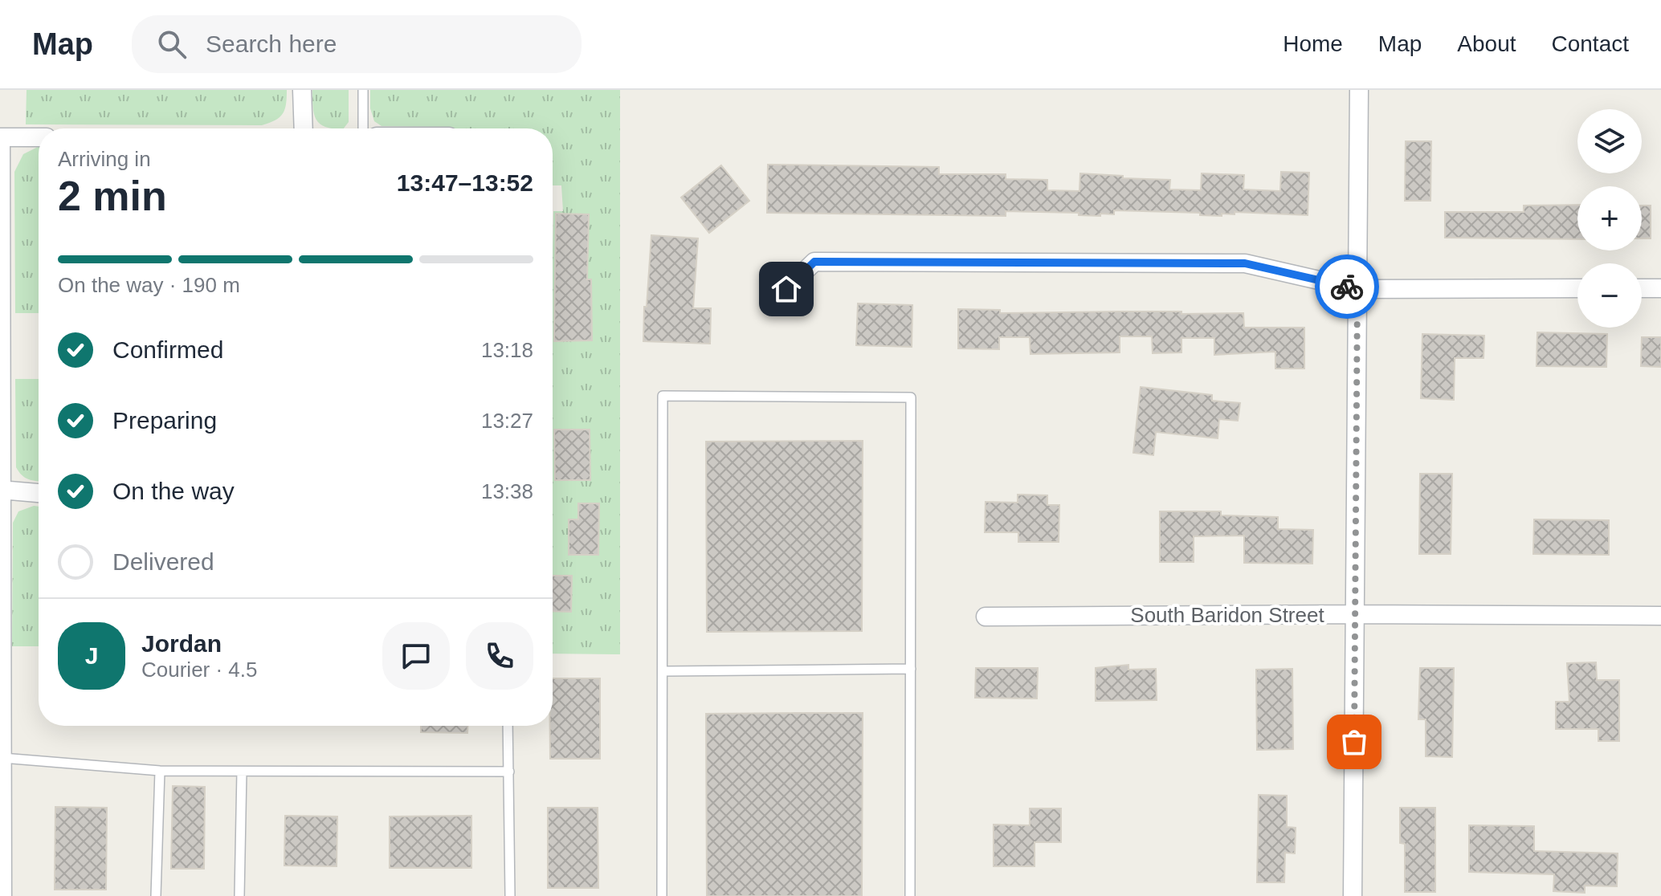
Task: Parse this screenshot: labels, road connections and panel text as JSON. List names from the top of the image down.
{
  "streets": {
    "street": ["South Baridon Street"]
  },
  "page": {
    "header": "Map",
    "search": "Search here",
    "nav": [
      "Home",
      "Map",
      "About",
      "Contact"
    ],
    "map_buttons": ["+", "−"],
    "heading": ["2 min", "Arriving in", "13:47–13:52"],
    "panel": ["Jordan", "Courier · 4.5"],
    "bar": "On the way · 190 m",
    "list": [
      ["Confirmed", "13:18"],
      ["Preparing", "13:27"],
      ["On the way", "13:38"],
      "Delivered"
    ],
    "round": "J"
  }
}
